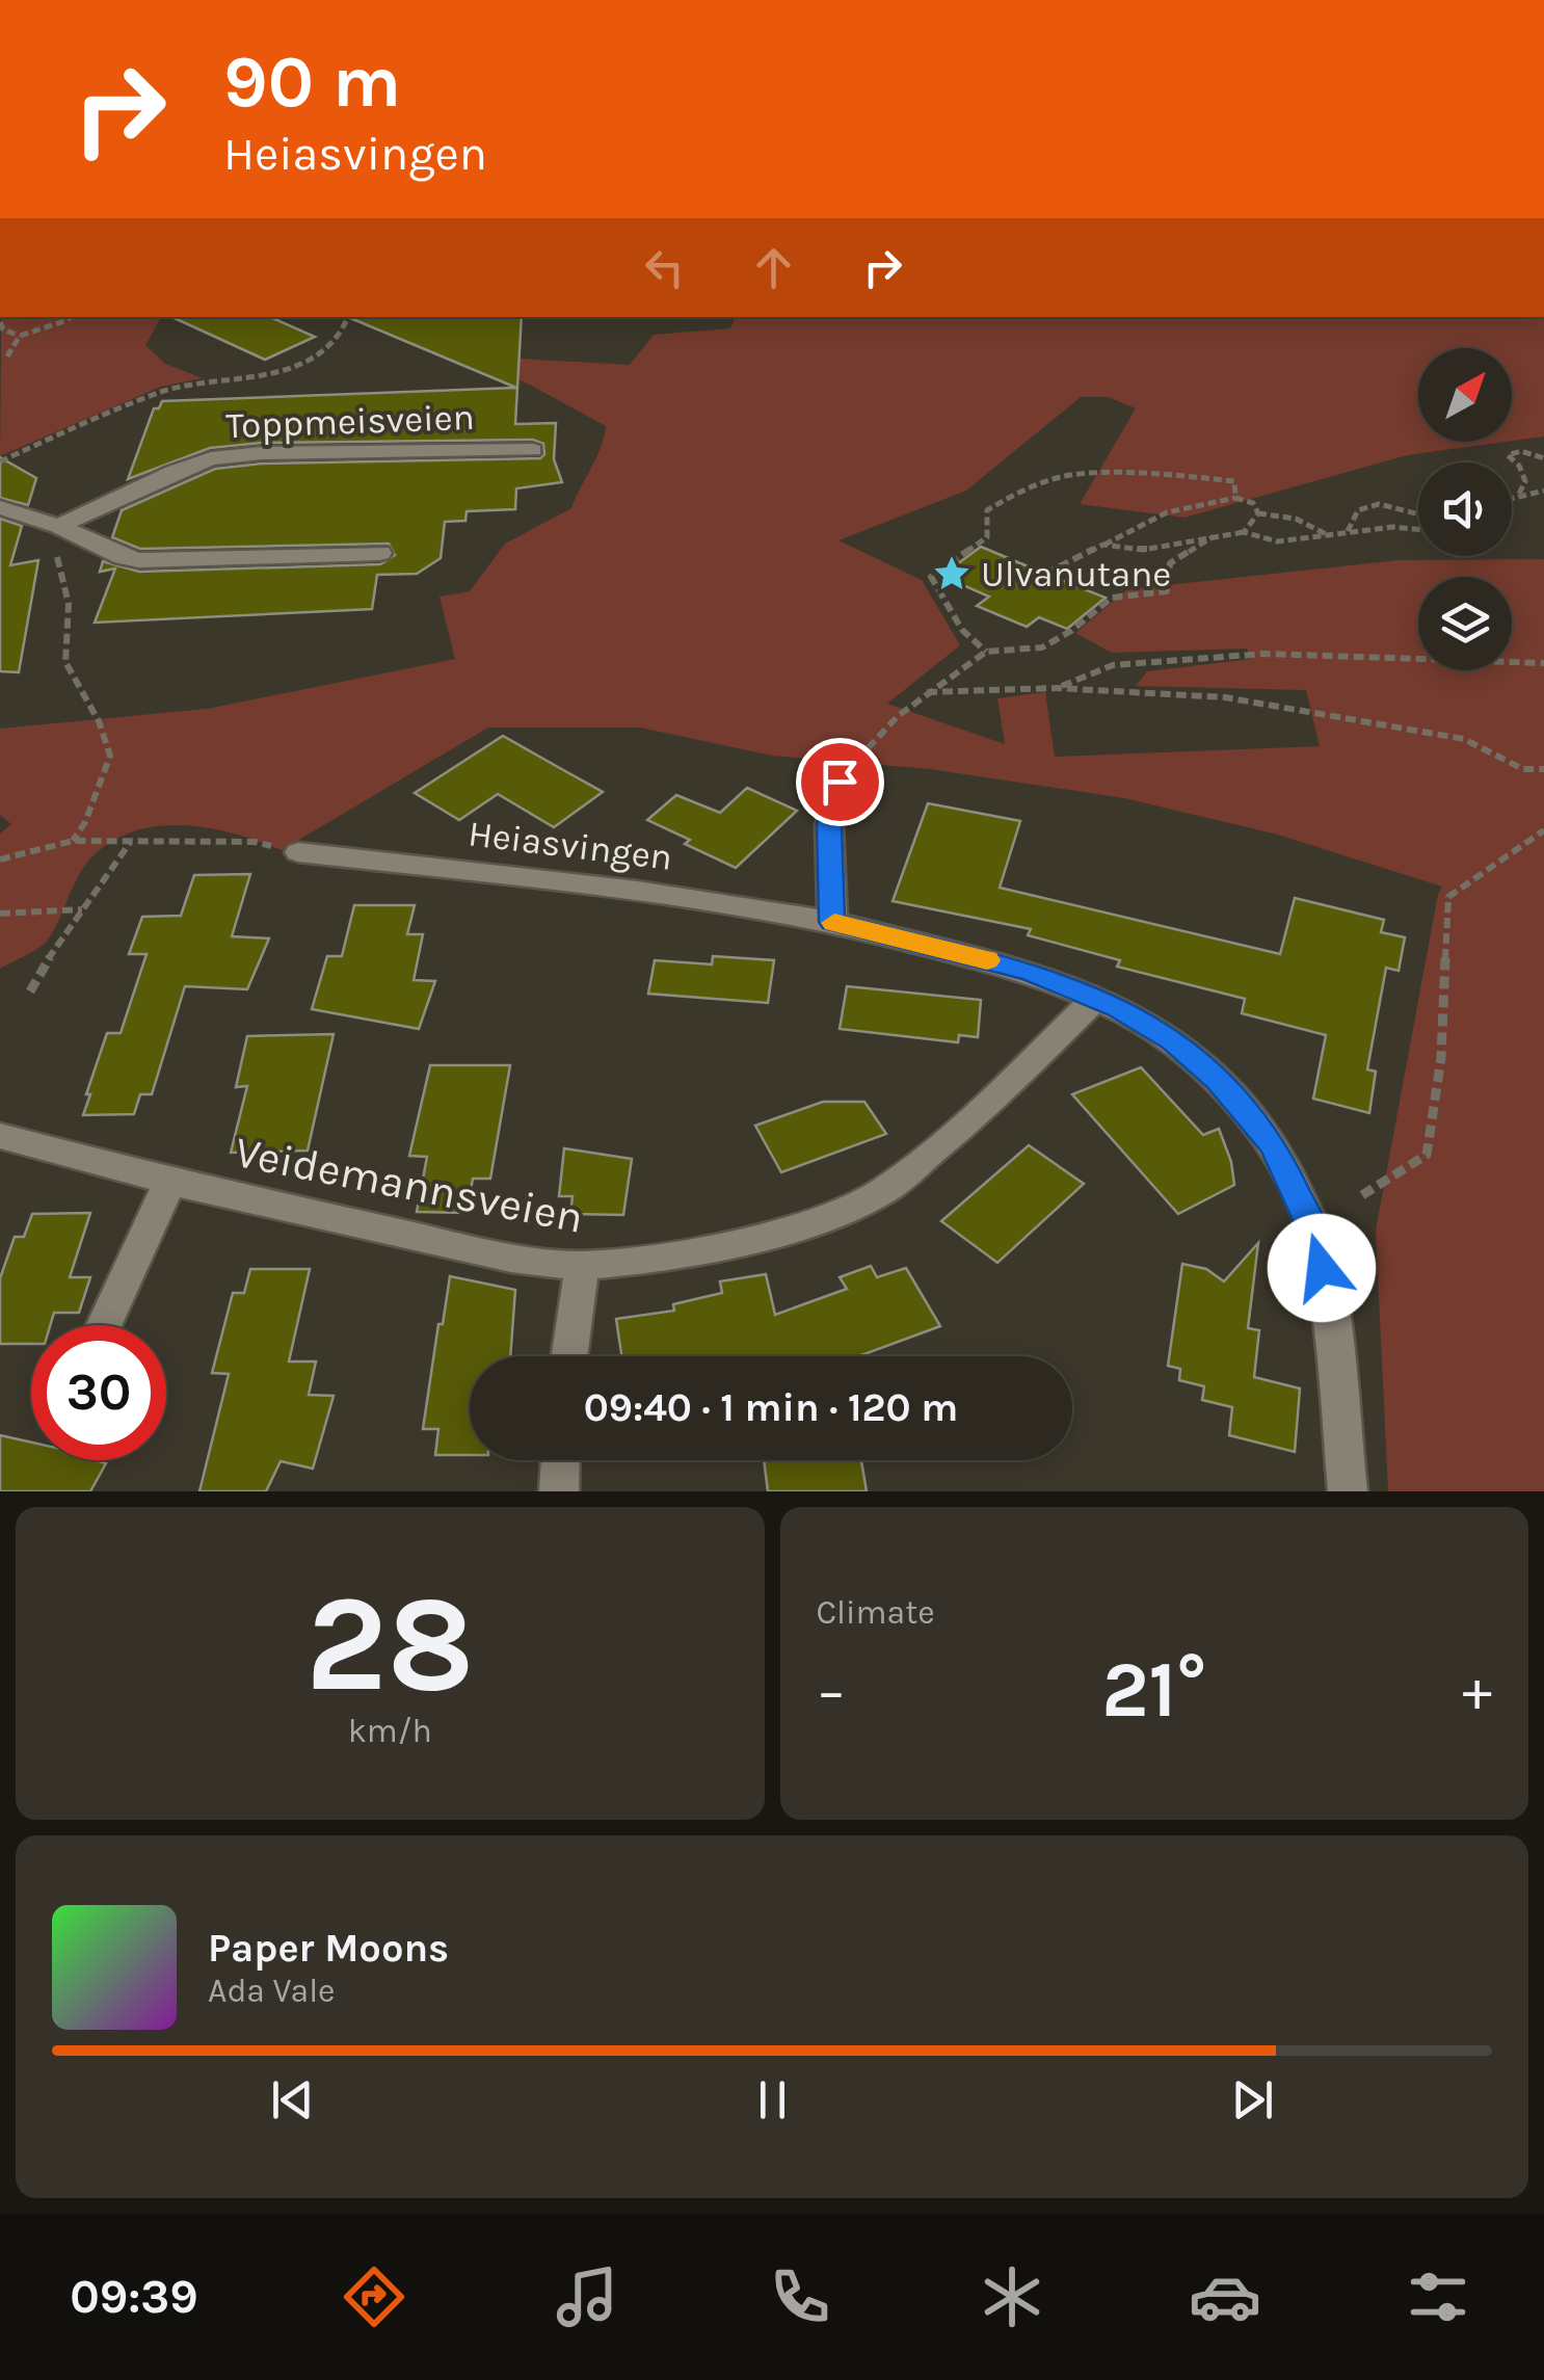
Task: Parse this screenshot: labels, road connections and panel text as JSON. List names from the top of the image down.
{
  "streets": {
    "street": ["Toppmeisveien", "Heiasvingen", "Veidemannsveien"]
  },
  "crossings": [
    ["Heiasvingen", "Veidemannsveien"]
  ],
  "places": {
    "place": ["Ulvanutane"]
  },
  "north": "top right",
  "page": {
    "turn": ["90 m", "Heiasvingen"],
    "limit": "30",
    "trip": "09:40 · 1 min · 120 m",
    "tile": [
      ["28", "km/h"],
      "Climate"
    ],
    "heat": ["−", "21°", "+"],
    "song": ["Paper Moons", "Ada Vale"],
    "tabs": "09:39"
  }
}
